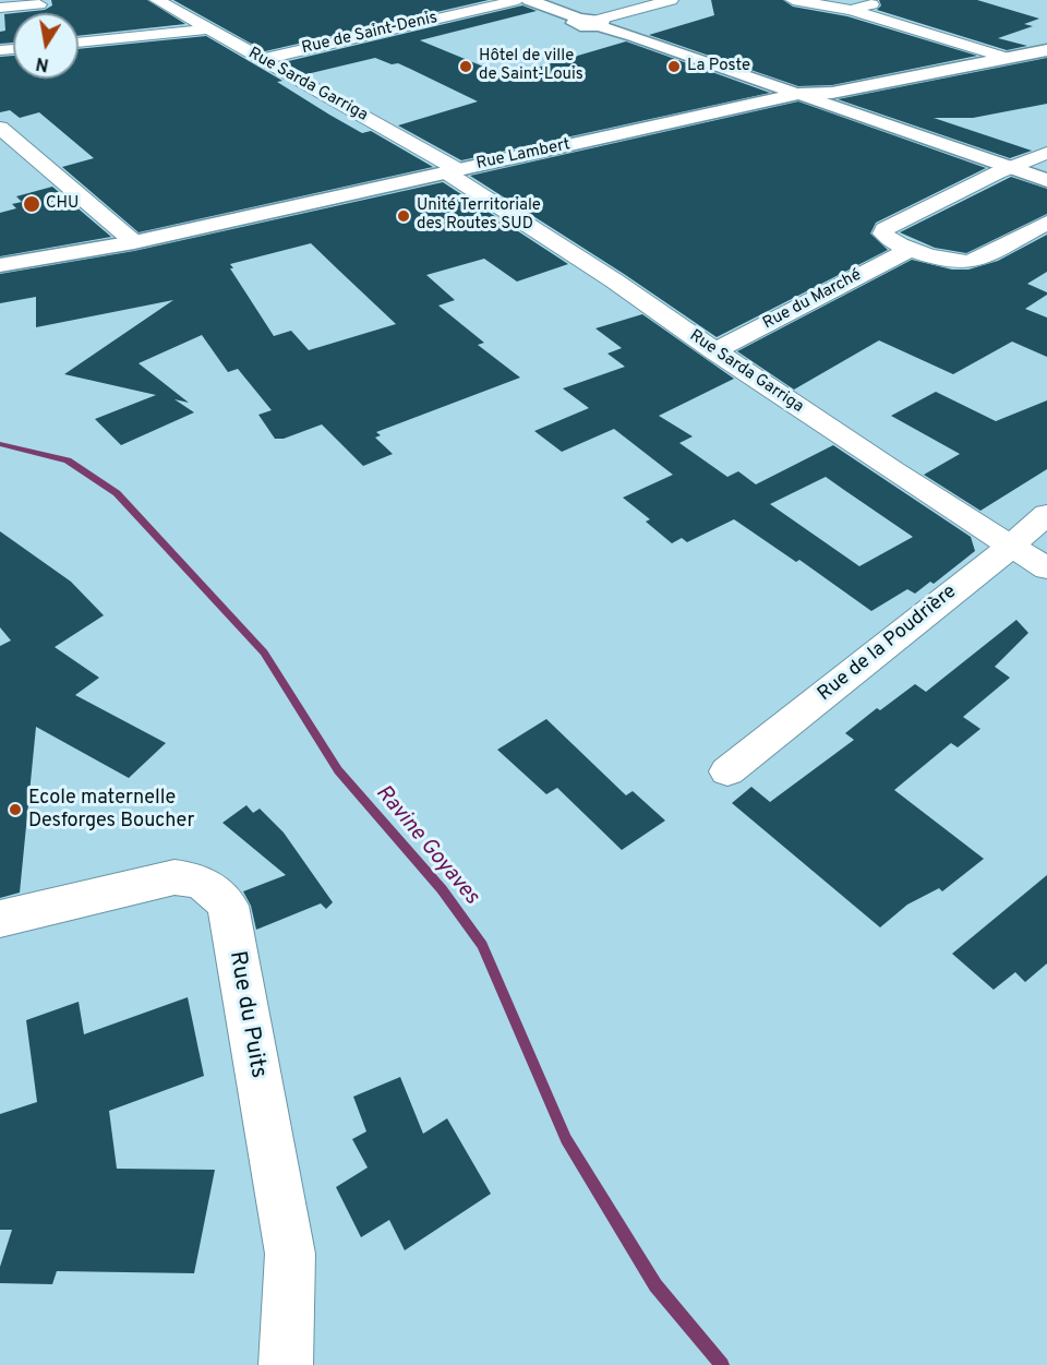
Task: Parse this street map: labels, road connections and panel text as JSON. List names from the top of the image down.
{
  "streets": {
    "main road": ["Rue Lambert"],
    "street": [
      "Rue de Saint-Denis",
      "Rue Sarda Garriga",
      "Rue du Marché",
      "Rue de la Poudrière",
      "Rue du Puits"
    ]
  },
  "crossings": [
    ["Rue de Saint-Denis", "Rue Sarda Garriga"],
    ["Rue Sarda Garriga", "Rue Lambert"],
    ["Rue Sarda Garriga", "Rue du Marché"],
    ["Rue Sarda Garriga", "Rue de la Poudrière"]
  ],
  "water": ["Ravine Goyaves"],
  "places": [
    "Hôtel de ville de Saint-Louis",
    "La Poste",
    "CHU",
    "Unité Territoriale des Routes SUD",
    "Ecole maternelle Desforges Boucher"
  ],
  "north": "bottom"
}
